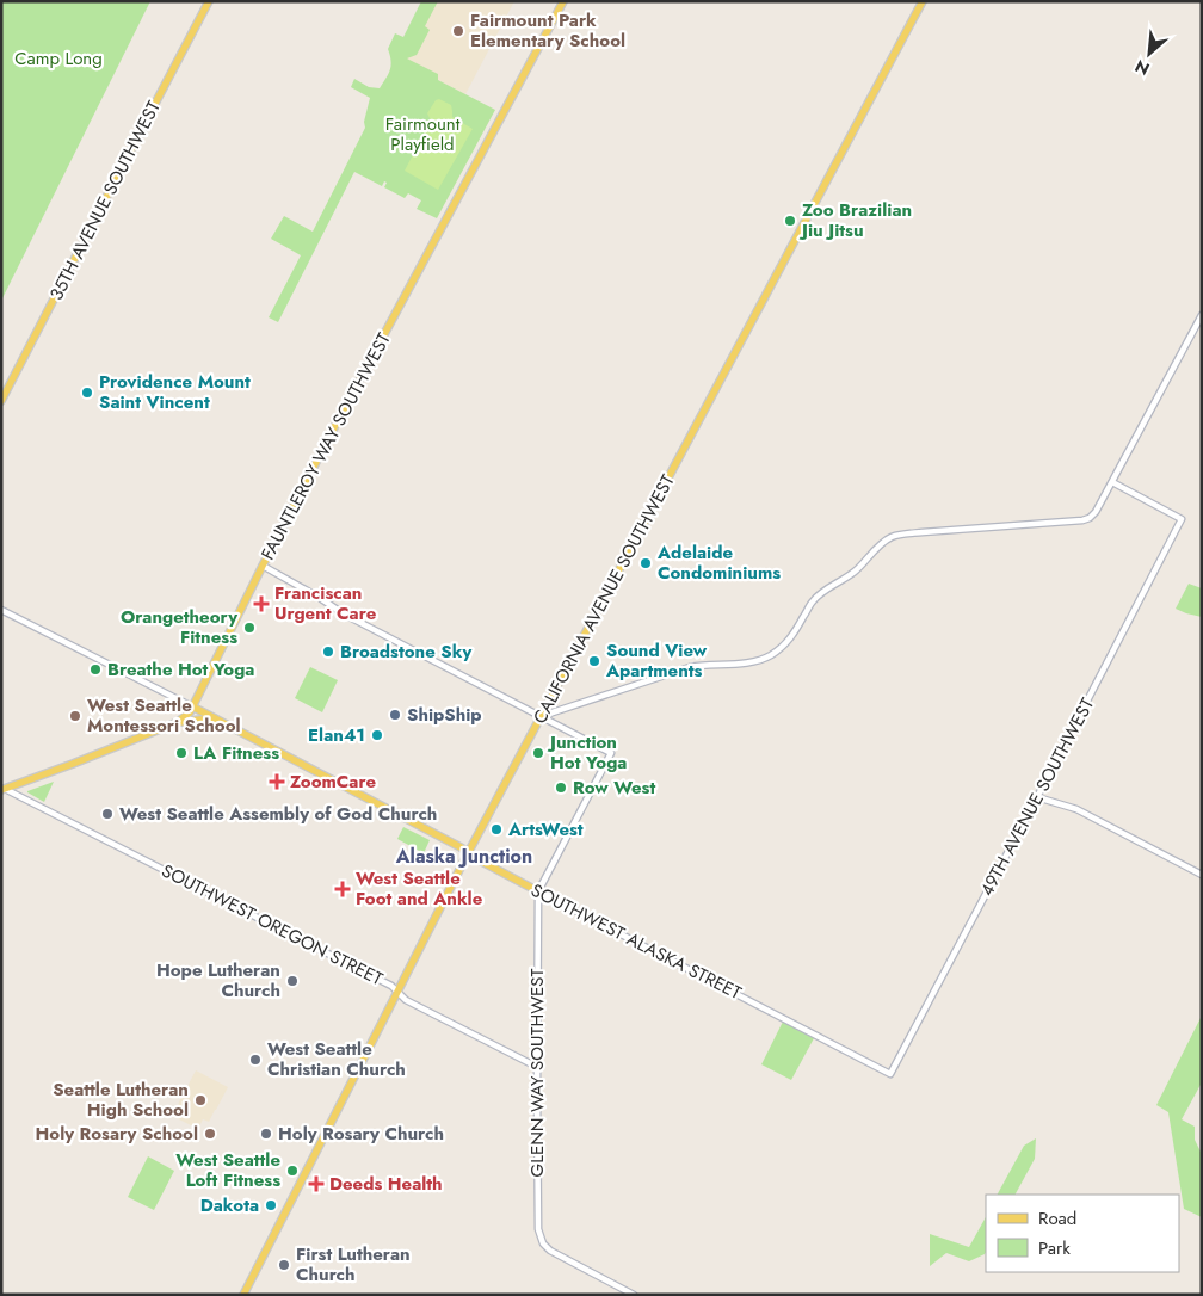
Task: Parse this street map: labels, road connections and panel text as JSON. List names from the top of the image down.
{
  "streets": {
    "main road": [
      "35TH AVENUE SOUTHWEST",
      "FAUNTLEROY WAY SOUTHWEST",
      "CALIFORNIA AVENUE SOUTHWEST",
      "SOUTHWEST ALASKA STREET"
    ],
    "street": ["49TH AVENUE SOUTHWEST", "SOUTHWEST OREGON STREET", "GLENN WAY SOUTHWEST"]
  },
  "crossings": [
    ["FAUNTLEROY WAY SOUTHWEST", "SOUTHWEST OREGON STREET"],
    ["FAUNTLEROY WAY SOUTHWEST", "SOUTHWEST ALASKA STREET"],
    ["CALIFORNIA AVENUE SOUTHWEST", "SOUTHWEST OREGON STREET"],
    ["CALIFORNIA AVENUE SOUTHWEST", "SOUTHWEST ALASKA STREET"],
    ["49TH AVENUE SOUTHWEST", "SOUTHWEST ALASKA STREET"],
    ["SOUTHWEST OREGON STREET", "GLENN WAY SOUTHWEST"],
    ["SOUTHWEST ALASKA STREET", "GLENN WAY SOUTHWEST"]
  ],
  "districts": ["Alaska Junction"],
  "parks": ["Camp Long", "Fairmount Playfield"],
  "places": {
    "other": [
      "Fairmount Park Elementary School",
      "Zoo Brazilian Jiu Jitsu",
      "Providence Mount Saint Vincent",
      "Adelaide Condominiums",
      "Orangetheory Fitness",
      "Broadstone Sky",
      "Sound View Apartments",
      "Breathe Hot Yoga",
      "ShipShip",
      "West Seattle Montessori School",
      "Elan41",
      "LA Fitness",
      "Junction Hot Yoga",
      "Row West",
      "West Seattle Assembly of God Church",
      "ArtsWest",
      "Hope Lutheran Church",
      "West Seattle Christian Church",
      "Seattle Lutheran High School",
      "Holy Rosary School",
      "Holy Rosary Church",
      "West Seattle Loft Fitness",
      "Dakota",
      "First Lutheran Church"
    ],
    "health": [
      "Franciscan Urgent Care",
      "ZoomCare",
      "West Seattle Foot and Ankle",
      "Deeds Health"
    ]
  },
  "legend": ["Road", "Park"],
  "north": "bottom left"
}
